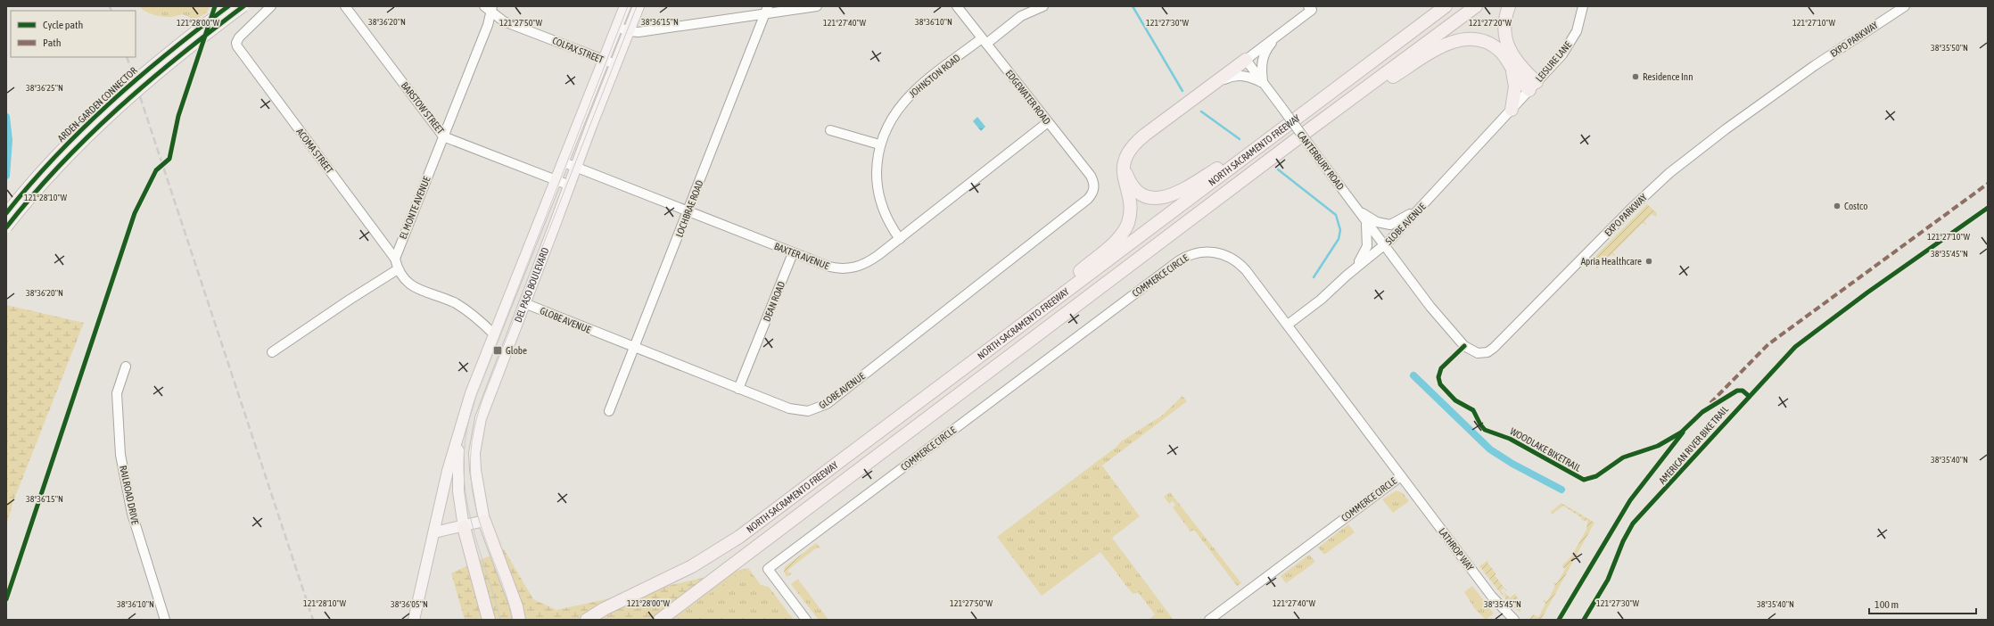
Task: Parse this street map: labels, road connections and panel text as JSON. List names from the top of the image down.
{
  "streets": {
    "highway": ["NORTH SACRAMENTO FREEWAY"],
    "main road": ["ARDEN-GARDEN CONNECTOR", "DEL PASO BOULEVARD"],
    "street": [
      "EXPO PARKWAY",
      "COLFAX STREET",
      "LEISURE LANE",
      "JOHNSTON ROAD",
      "EDGEWATER ROAD",
      "BARSTOW STREET",
      "ACOMA STREET",
      "CANTERBURY ROAD",
      "EL MONTE AVENUE",
      "LOCHBRAE ROAD",
      "SLOBE AVENUE",
      "BAXTER AVENUE",
      "COMMERCE CIRCLE",
      "DEAN ROAD",
      "GLOBE AVENUE",
      "RAILROAD DRIVE",
      "LATHROP WAY"
    ],
    "cycle path": ["AMERICAN RIVER BIKE TRAIL"]
  },
  "crossings": [
    ["EXPO PARKWAY", "CANTERBURY ROAD"],
    ["EXPO PARKWAY", "SLOBE AVENUE"],
    ["COLFAX STREET", "EL MONTE AVENUE"],
    ["COLFAX STREET", "DEL PASO BOULEVARD"],
    ["LEISURE LANE", "SLOBE AVENUE"],
    ["JOHNSTON ROAD", "EDGEWATER ROAD"],
    ["JOHNSTON ROAD", "BAXTER AVENUE"],
    ["EDGEWATER ROAD", "BAXTER AVENUE"],
    ["EDGEWATER ROAD", "GLOBE AVENUE"],
    ["BARSTOW STREET", "EL MONTE AVENUE"],
    ["BARSTOW STREET", "DEL PASO BOULEVARD"],
    ["ACOMA STREET", "EL MONTE AVENUE"],
    ["CANTERBURY ROAD", "SLOBE AVENUE"],
    ["LOCHBRAE ROAD", "BAXTER AVENUE"],
    ["LOCHBRAE ROAD", "GLOBE AVENUE"],
    ["SLOBE AVENUE", "COMMERCE CIRCLE"],
    ["BAXTER AVENUE", "DEL PASO BOULEVARD"],
    ["BAXTER AVENUE", "DEAN ROAD"],
    ["COMMERCE CIRCLE", "LATHROP WAY"],
    ["DEL PASO BOULEVARD", "GLOBE AVENUE"],
    ["DEAN ROAD", "GLOBE AVENUE"]
  ],
  "places": {
    "other": ["Residence Inn", "Costco", "Apria Healthcare"],
    "transit": ["Globe"]
  },
  "legend": ["Cycle path", "Path"],
  "scale_bar": "100 m",
  "coordinates": [
    "38°36'20\"N",
    "38°36'15\"N",
    "38°36'10\"N",
    "121°28'00\"W",
    "121°27'50\"W",
    "121°27'40\"W",
    "121°27'30\"W",
    "121°27'20\"W",
    "121°27'10\"W",
    "38°35'50\"N",
    "38°36'25\"N",
    "121°28'10\"W",
    "38°35'45\"N",
    "38°35'40\"N",
    "38°36'05\"N"
  ]
}
